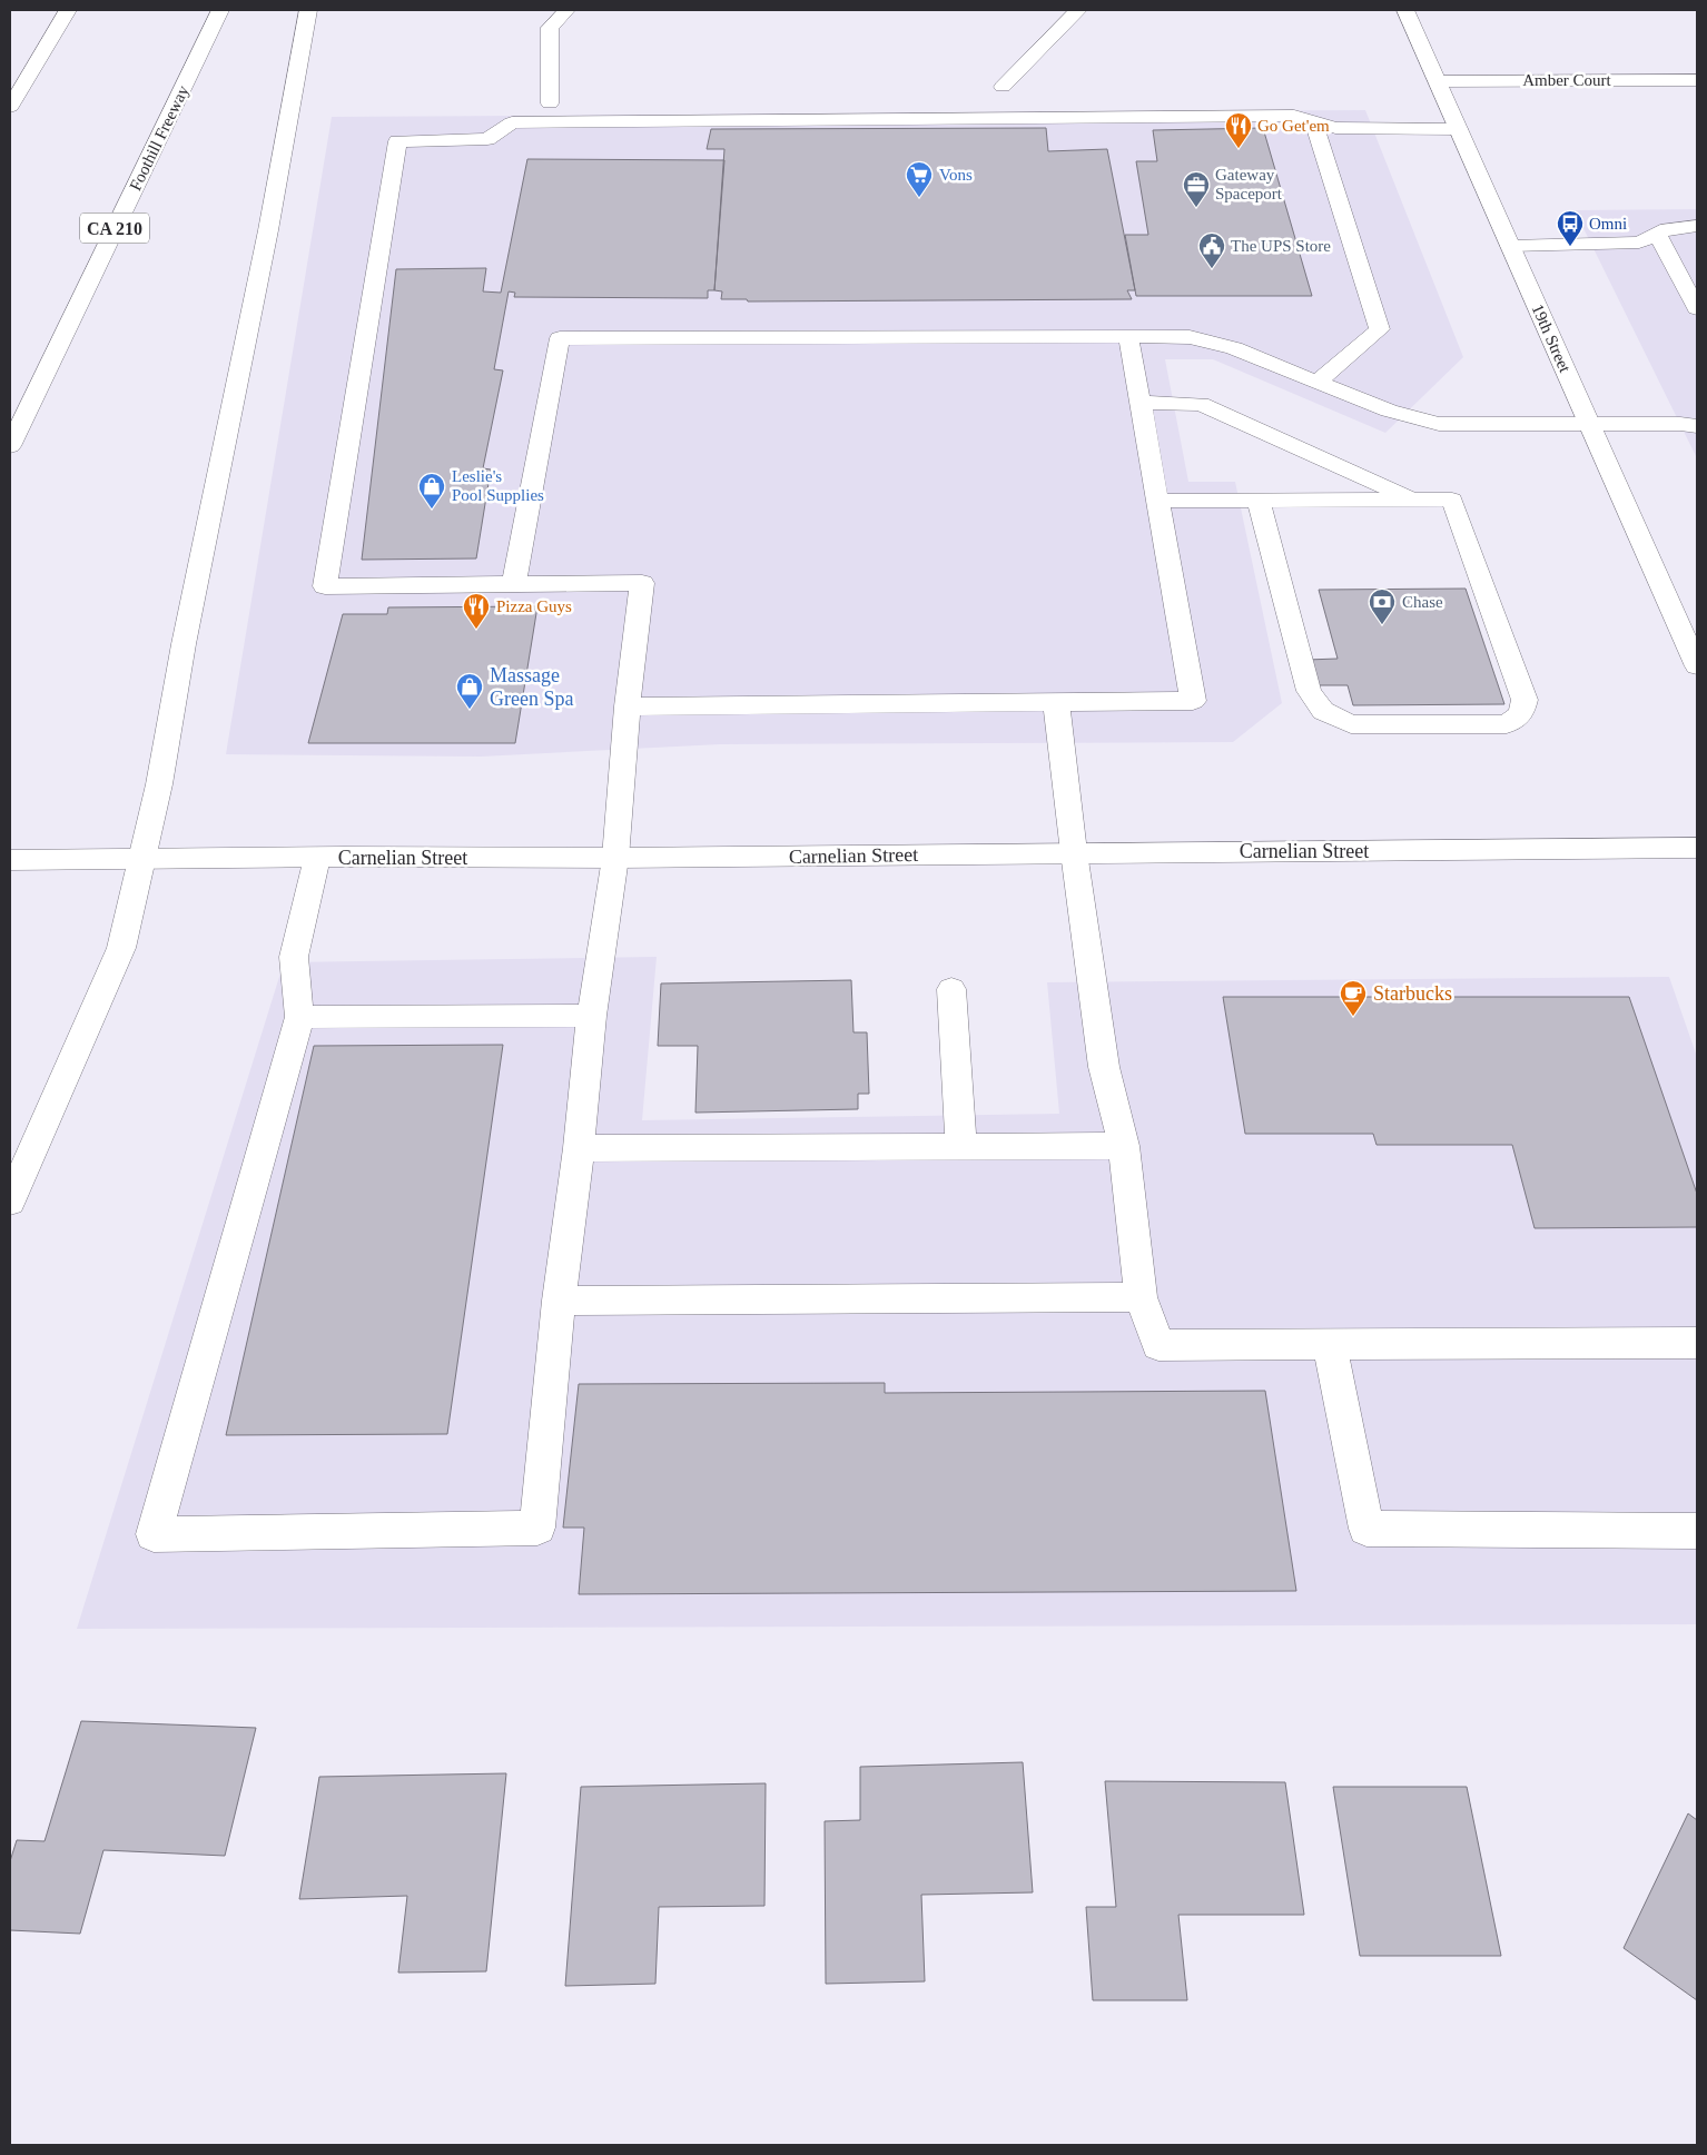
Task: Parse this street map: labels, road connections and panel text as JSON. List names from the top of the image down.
{
  "streets": {
    "main road": [
      "Amber Court",
      "Foothill Freeway",
      "CA 210",
      "19th Street",
      "Carnelian Street"
    ]
  },
  "crossings": [
    ["Amber Court", "19th Street"]
  ],
  "places": {
    "restaurant": ["Go Get'em", "Pizza Guys"],
    "supermarket": ["Vons"],
    "office": ["Gateway Spaceport"],
    "bus stop": ["Omni"],
    "public building": ["The UPS Store"],
    "shop": ["Leslie's Pool Supplies", "Massage Green Spa"],
    "bank": ["Chase"],
    "cafe": ["Starbucks"]
  }
}
